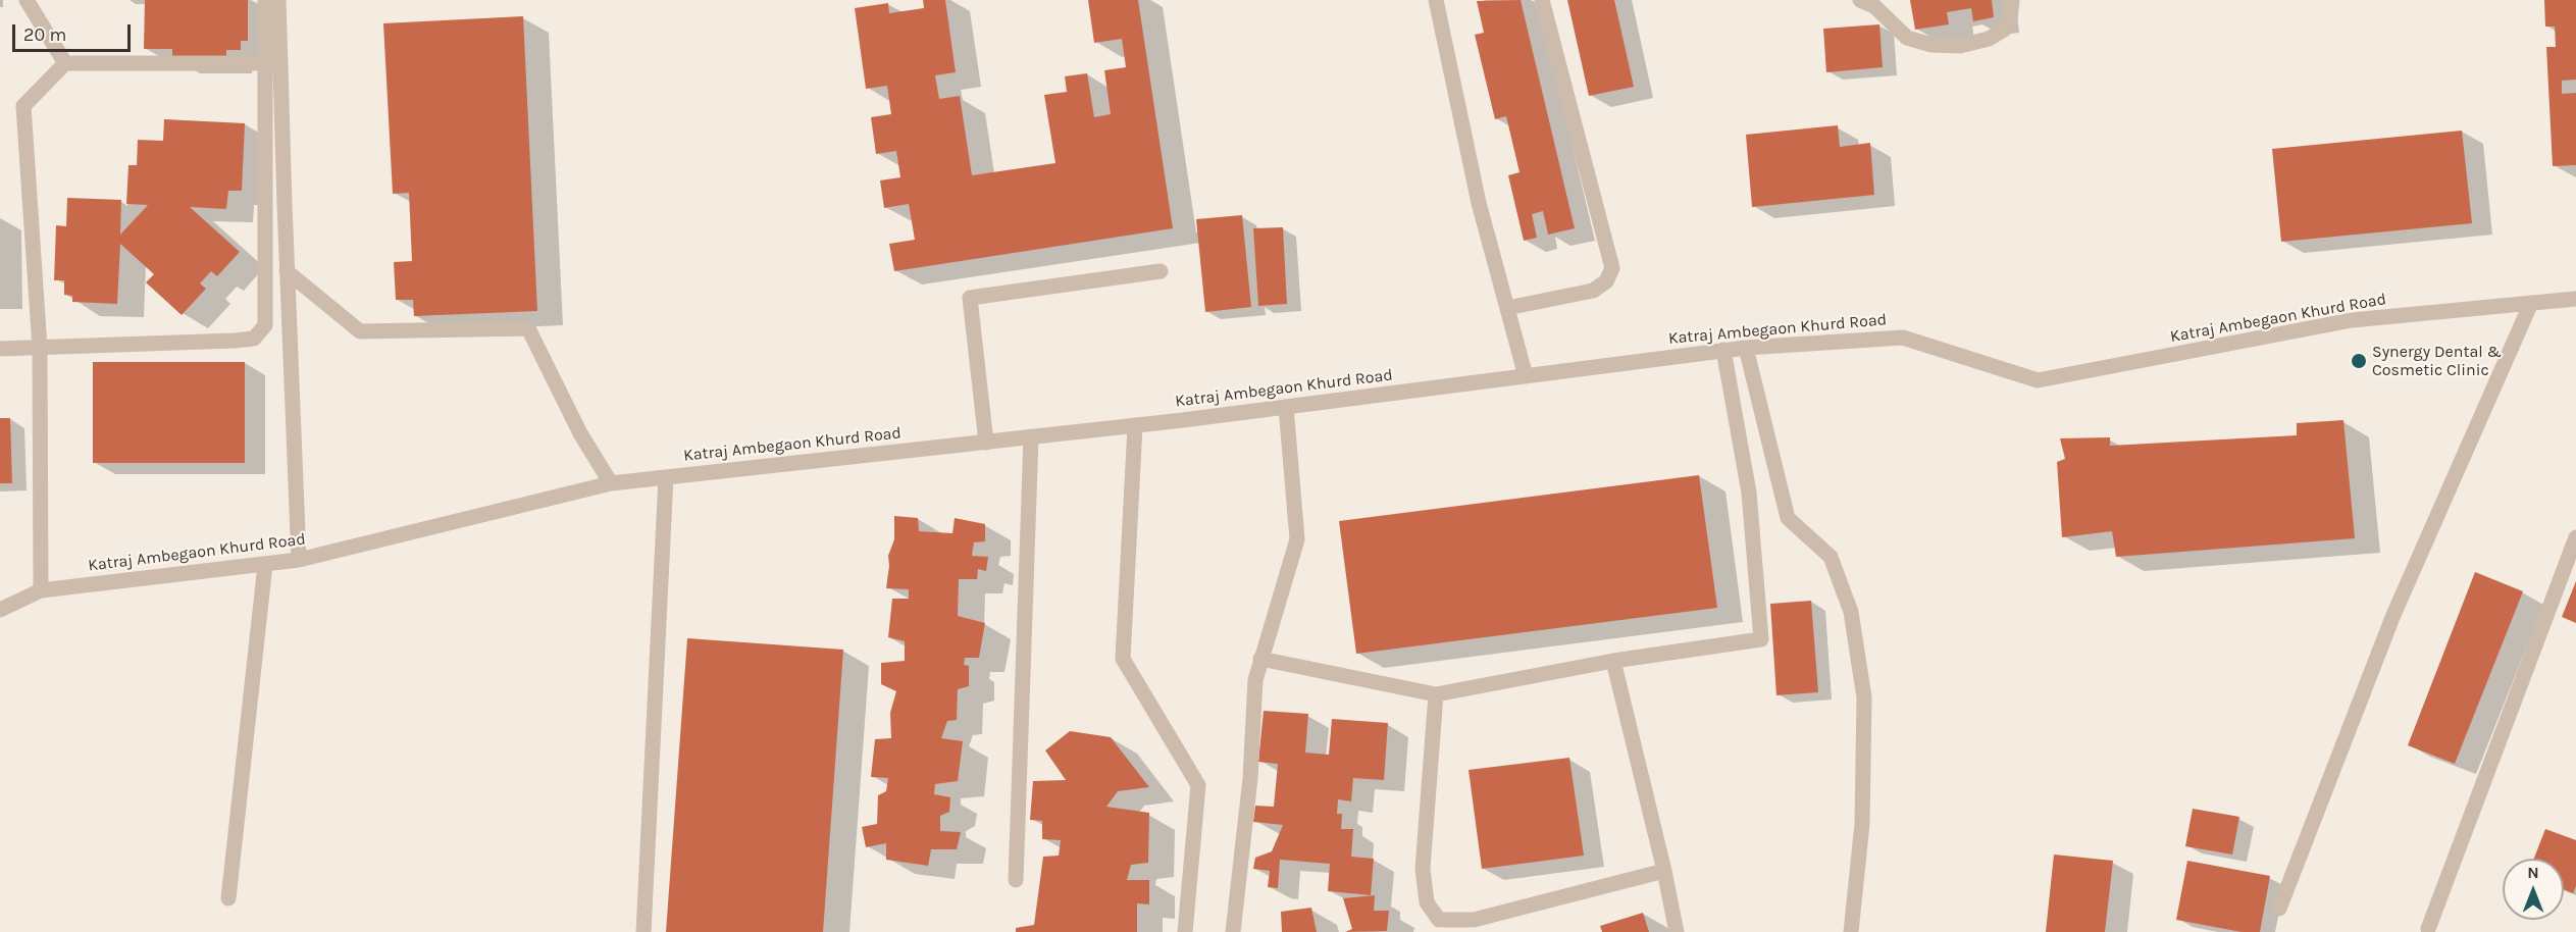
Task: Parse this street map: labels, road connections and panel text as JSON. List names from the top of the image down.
{
  "streets": {
    "street": ["Katraj Ambegaon Khurd Road"]
  },
  "places": ["Synergy Dental & Cosmetic Clinic"],
  "scale_bar": "20 m",
  "north": "top"
}
